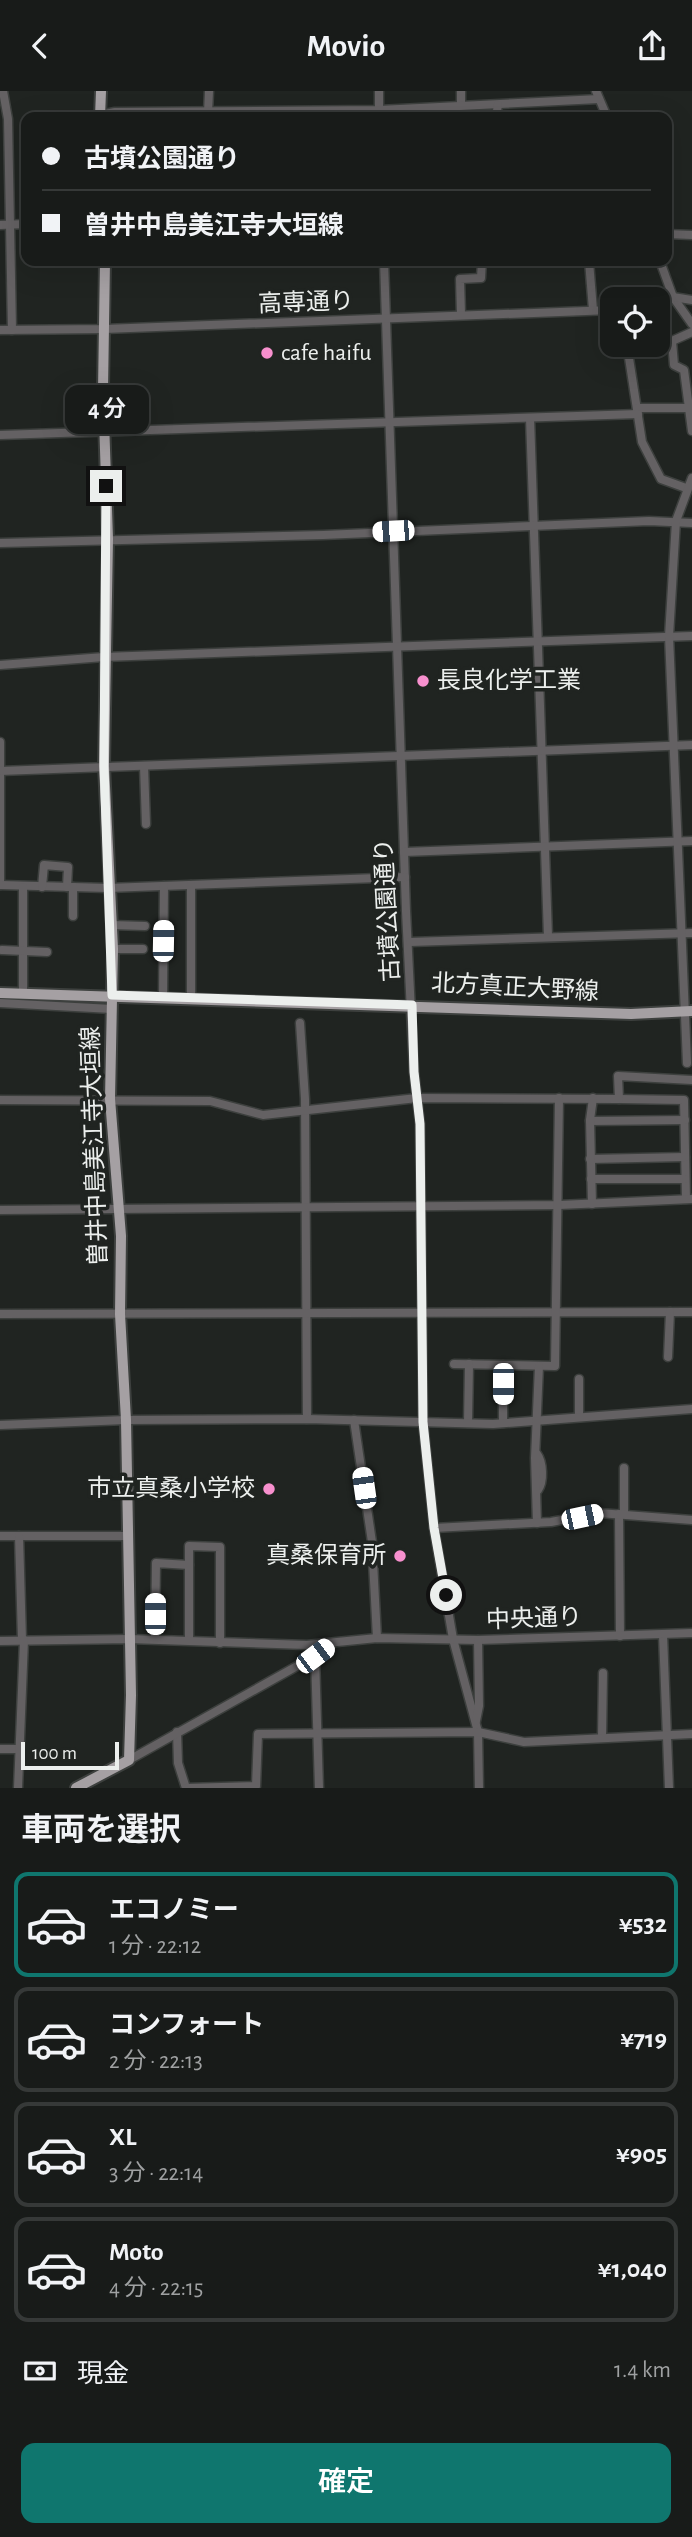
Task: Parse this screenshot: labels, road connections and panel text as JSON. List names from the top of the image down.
{
  "streets": {
    "main road": ["北方真正大野線", "曽井中島美江寺大垣線"],
    "street": ["高専通り", "古墳公園通り", "中央通り"]
  },
  "crossings": [
    ["高専通り", "古墳公園通り"],
    ["高専通り", "曽井中島美江寺大垣線"],
    ["古墳公園通り", "北方真正大野線"],
    ["古墳公園通り", "中央通り"],
    ["北方真正大野線", "曽井中島美江寺大垣線"],
    ["曽井中島美江寺大垣線", "中央通り"]
  ],
  "places": [
    "cafe haifu",
    "長良化学工業",
    "市立真桑小学校",
    "真桑保育所"
  ],
  "scale_bar": "100 m",
  "page": {
    "header": "Movio",
    "banner": ["古墳公園通り", "曽井中島美江寺大垣線"],
    "bubble": "4 分",
    "scale": "100 m",
    "heading": "車両を選択",
    "list": [
      {
        "name": "エコノミー",
        "note": "1 分 · 22:12",
        "value": "¥532"
      },
      {
        "name": "コンフォート",
        "note": "2 分 · 22:13",
        "value": "¥719"
      },
      {
        "name": "XL",
        "note": "3 分 · 22:14",
        "value": "¥905"
      },
      {
        "name": "Moto",
        "note": "4 分 · 22:15",
        "value": "¥1,040"
      }
    ],
    "pay": ["現金", "1.4 km"],
    "buttons": "確定"
  }
}
